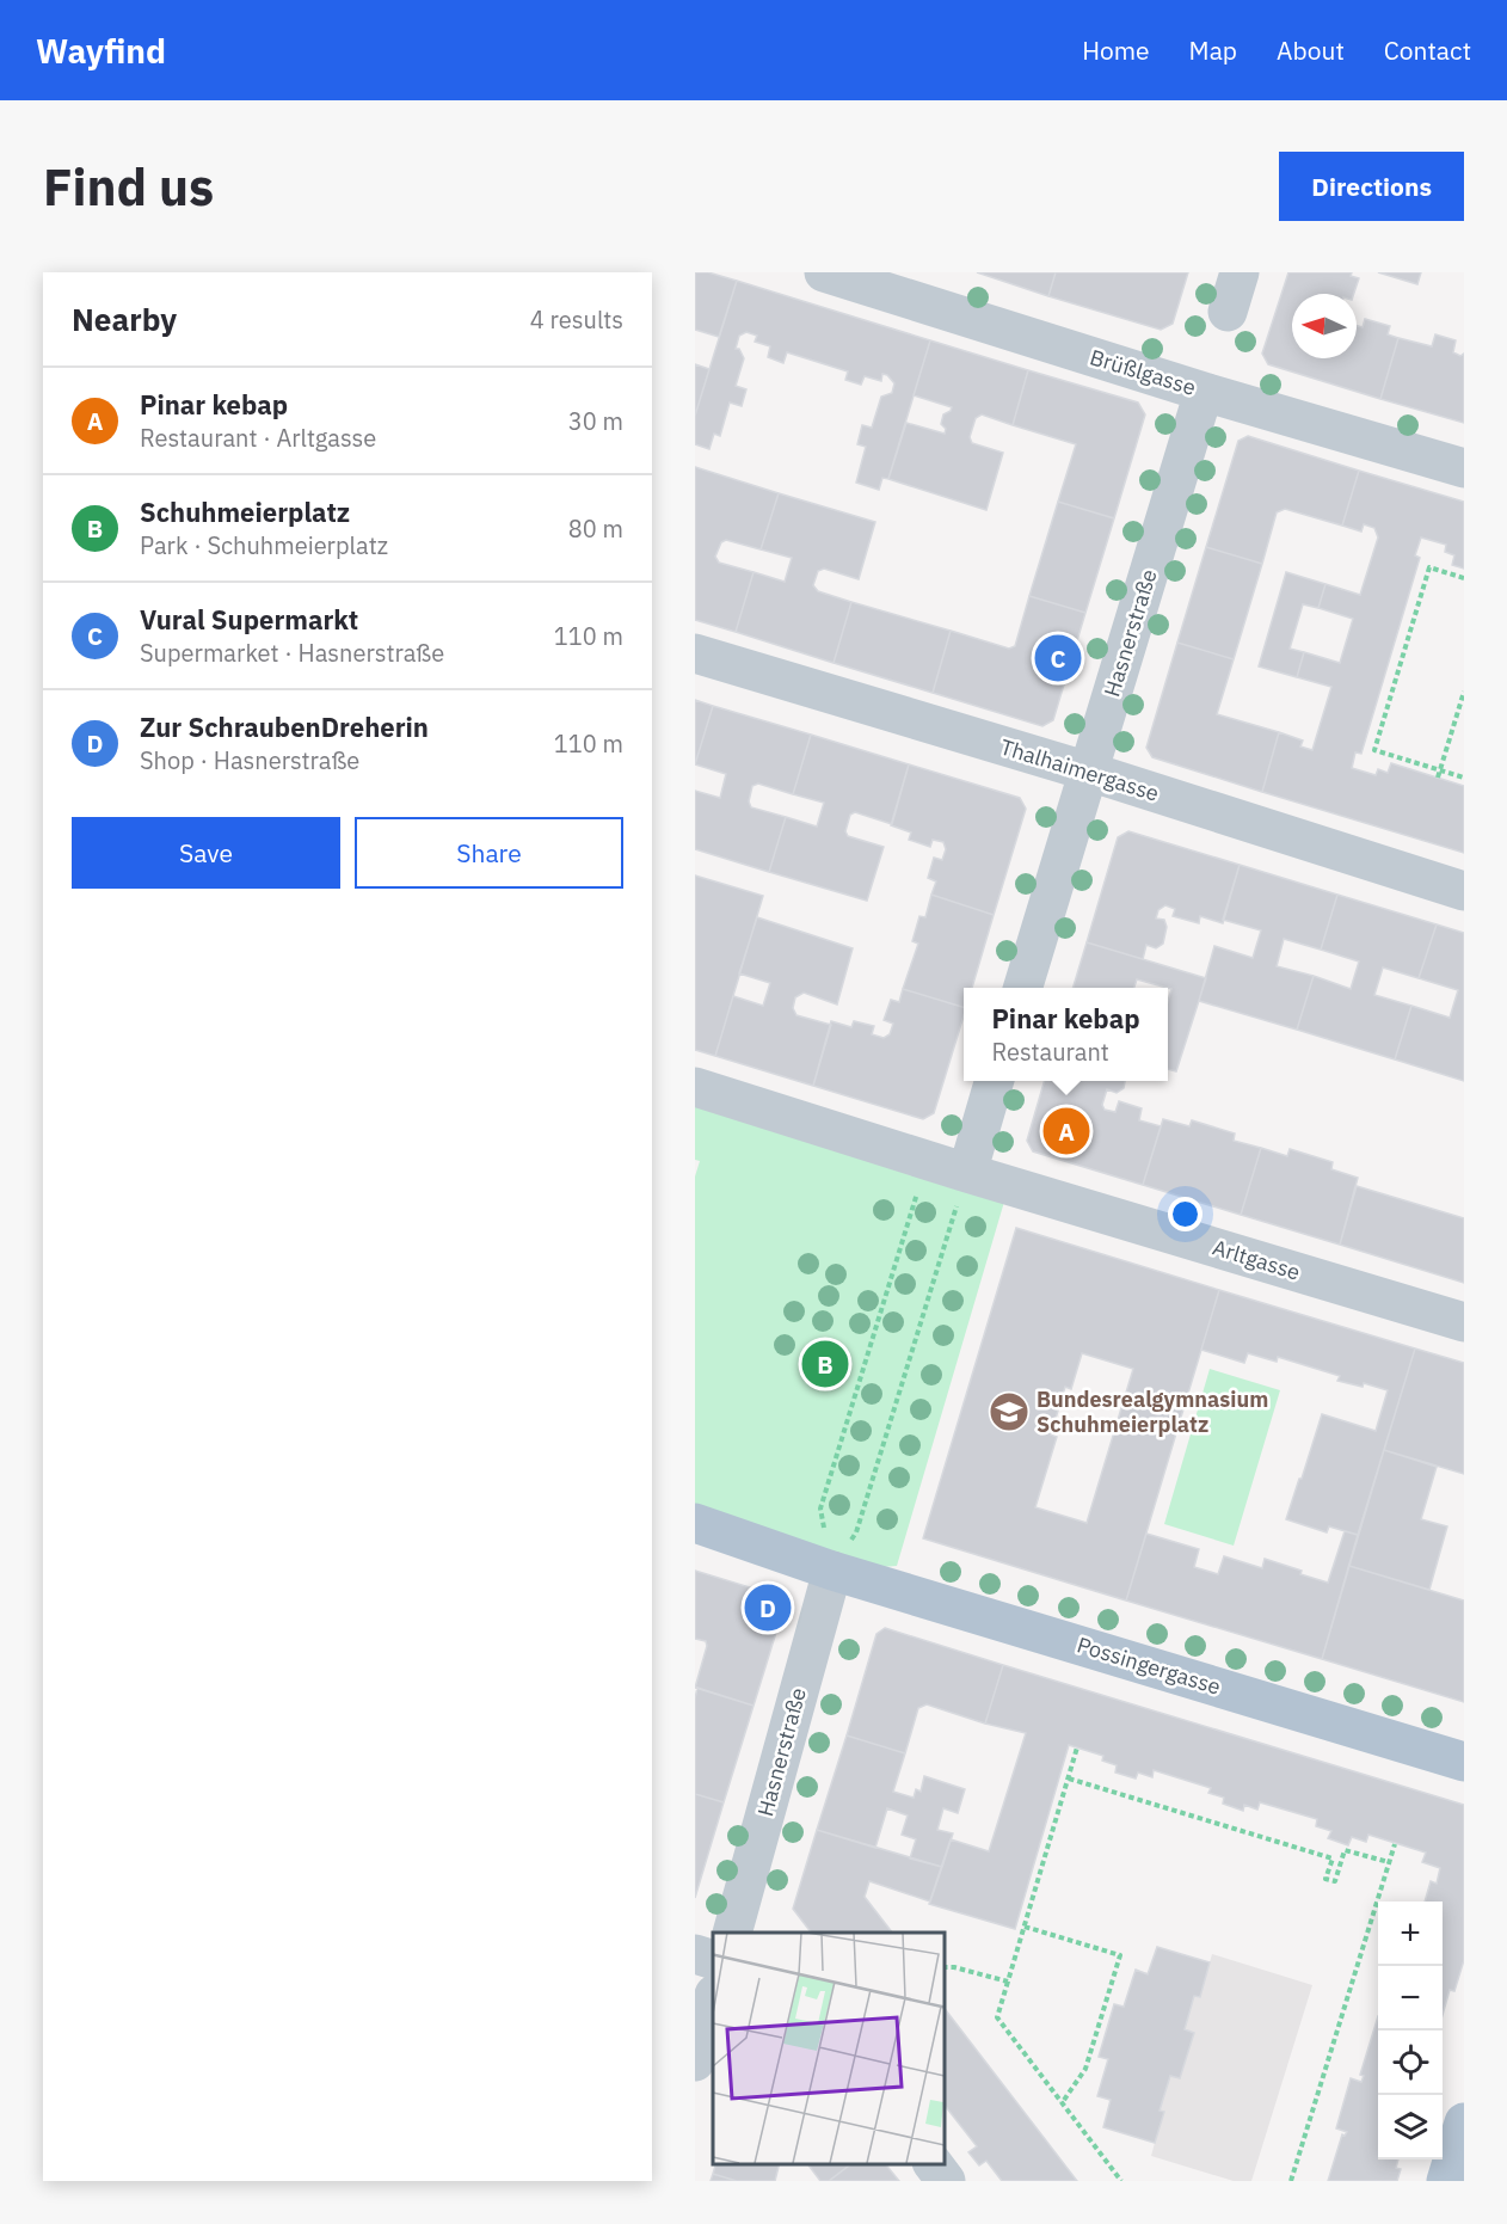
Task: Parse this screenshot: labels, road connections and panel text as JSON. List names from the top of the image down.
{
  "streets": {
    "main road": ["Possingergasse"],
    "street": [
      "Brüßlgasse",
      "Hasnerstraße",
      "Thalhaimergasse",
      "Arltgasse"
    ]
  },
  "crossings": [
    ["Brüßlgasse", "Hasnerstraße"],
    ["Hasnerstraße", "Thalhaimergasse"],
    ["Hasnerstraße", "Possingergasse"]
  ],
  "places": {
    "school or university": ["Bundesrealgymnasium Schuhmeierplatz"]
  },
  "north": "left",
  "page": {
    "header": "Wayfind",
    "nav": [
      "Home",
      "Map",
      "About",
      "Contact"
    ],
    "buttons": [
      "Directions",
      ["Save", "Share"]
    ],
    "title": "Find us",
    "heading": ["Nearby", "4 results"],
    "list": [
      {
        "mark": "A",
        "name": "Pinar kebap",
        "note": "Restaurant · Arltgasse",
        "value": "30 m"
      },
      {
        "mark": "B",
        "name": "Schuhmeierplatz",
        "note": "Park · Schuhmeierplatz",
        "value": "80 m"
      },
      {
        "mark": "C",
        "name": "Vural Supermarkt",
        "note": "Supermarket · Hasnerstraße",
        "value": "110 m"
      },
      {
        "mark": "D",
        "name": "Zur SchraubenDreherin",
        "note": "Shop · Hasnerstraße",
        "value": "110 m"
      }
    ],
    "pins": [
      "C",
      "A",
      "B",
      "D"
    ],
    "popup": ["Pinar kebap", "Restaurant"],
    "map_buttons": ["+", "−"]
  }
}
